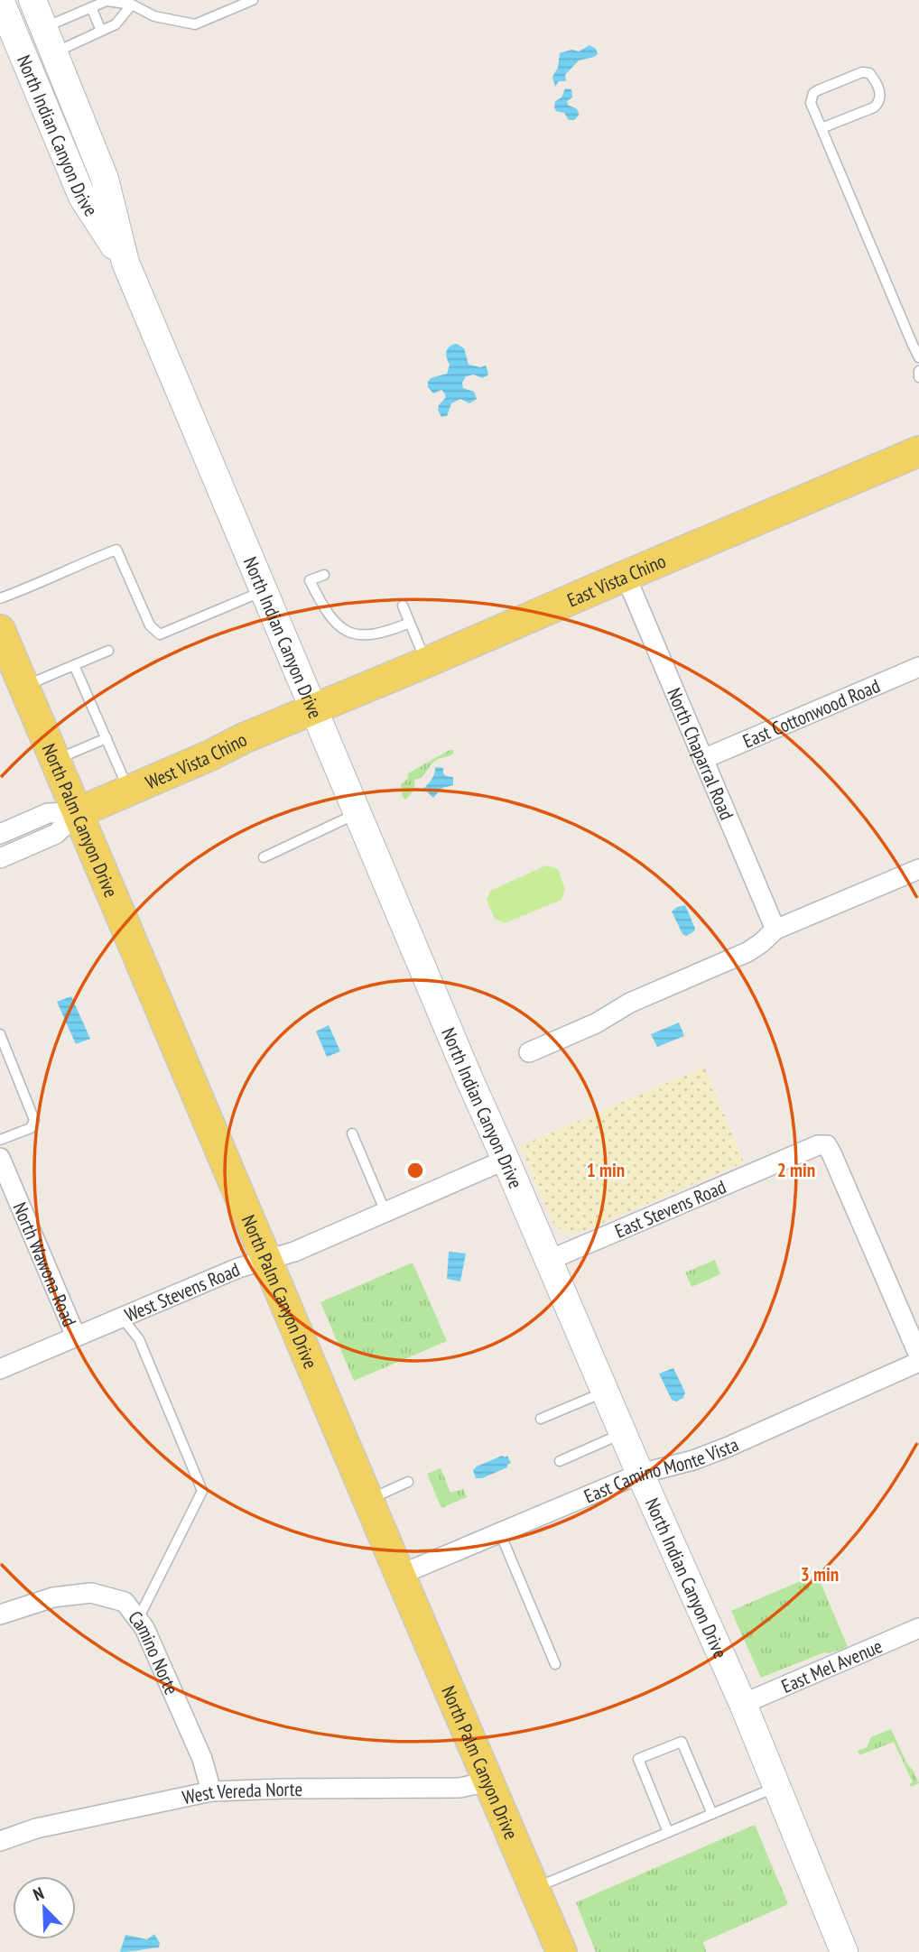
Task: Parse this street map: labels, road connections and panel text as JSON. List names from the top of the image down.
{
  "streets": {
    "main road": [
      "North Indian Canyon Drive",
      "East Vista Chino",
      "West Vista Chino",
      "North Palm Canyon Drive"
    ],
    "street": [
      "East Cottonwood Road",
      "North Chaparral Road",
      "East Stevens Road",
      "North Wawona Road",
      "West Stevens Road",
      "East Camino Monte Vista",
      "Camino Norte",
      "East Mel Avenue",
      "West Vereda Norte"
    ]
  },
  "crossings": [
    ["North Indian Canyon Drive", "East Vista Chino"],
    ["North Indian Canyon Drive", "West Vista Chino"],
    ["North Indian Canyon Drive", "East Stevens Road"],
    ["North Indian Canyon Drive", "West Stevens Road"],
    ["North Indian Canyon Drive", "East Camino Monte Vista"],
    ["North Indian Canyon Drive", "East Mel Avenue"],
    ["East Vista Chino", "North Chaparral Road"],
    ["East Vista Chino", "West Vista Chino"],
    ["East Cottonwood Road", "North Chaparral Road"],
    ["West Vista Chino", "North Palm Canyon Drive"],
    ["North Palm Canyon Drive", "West Stevens Road"],
    ["North Palm Canyon Drive", "East Camino Monte Vista"],
    ["North Palm Canyon Drive", "West Vereda Norte"],
    ["North Wawona Road", "West Stevens Road"],
    ["Camino Norte", "West Vereda Norte"]
  ],
  "north": "top left",
  "rings": ["1 min", "2 min", "3 min"]
}
